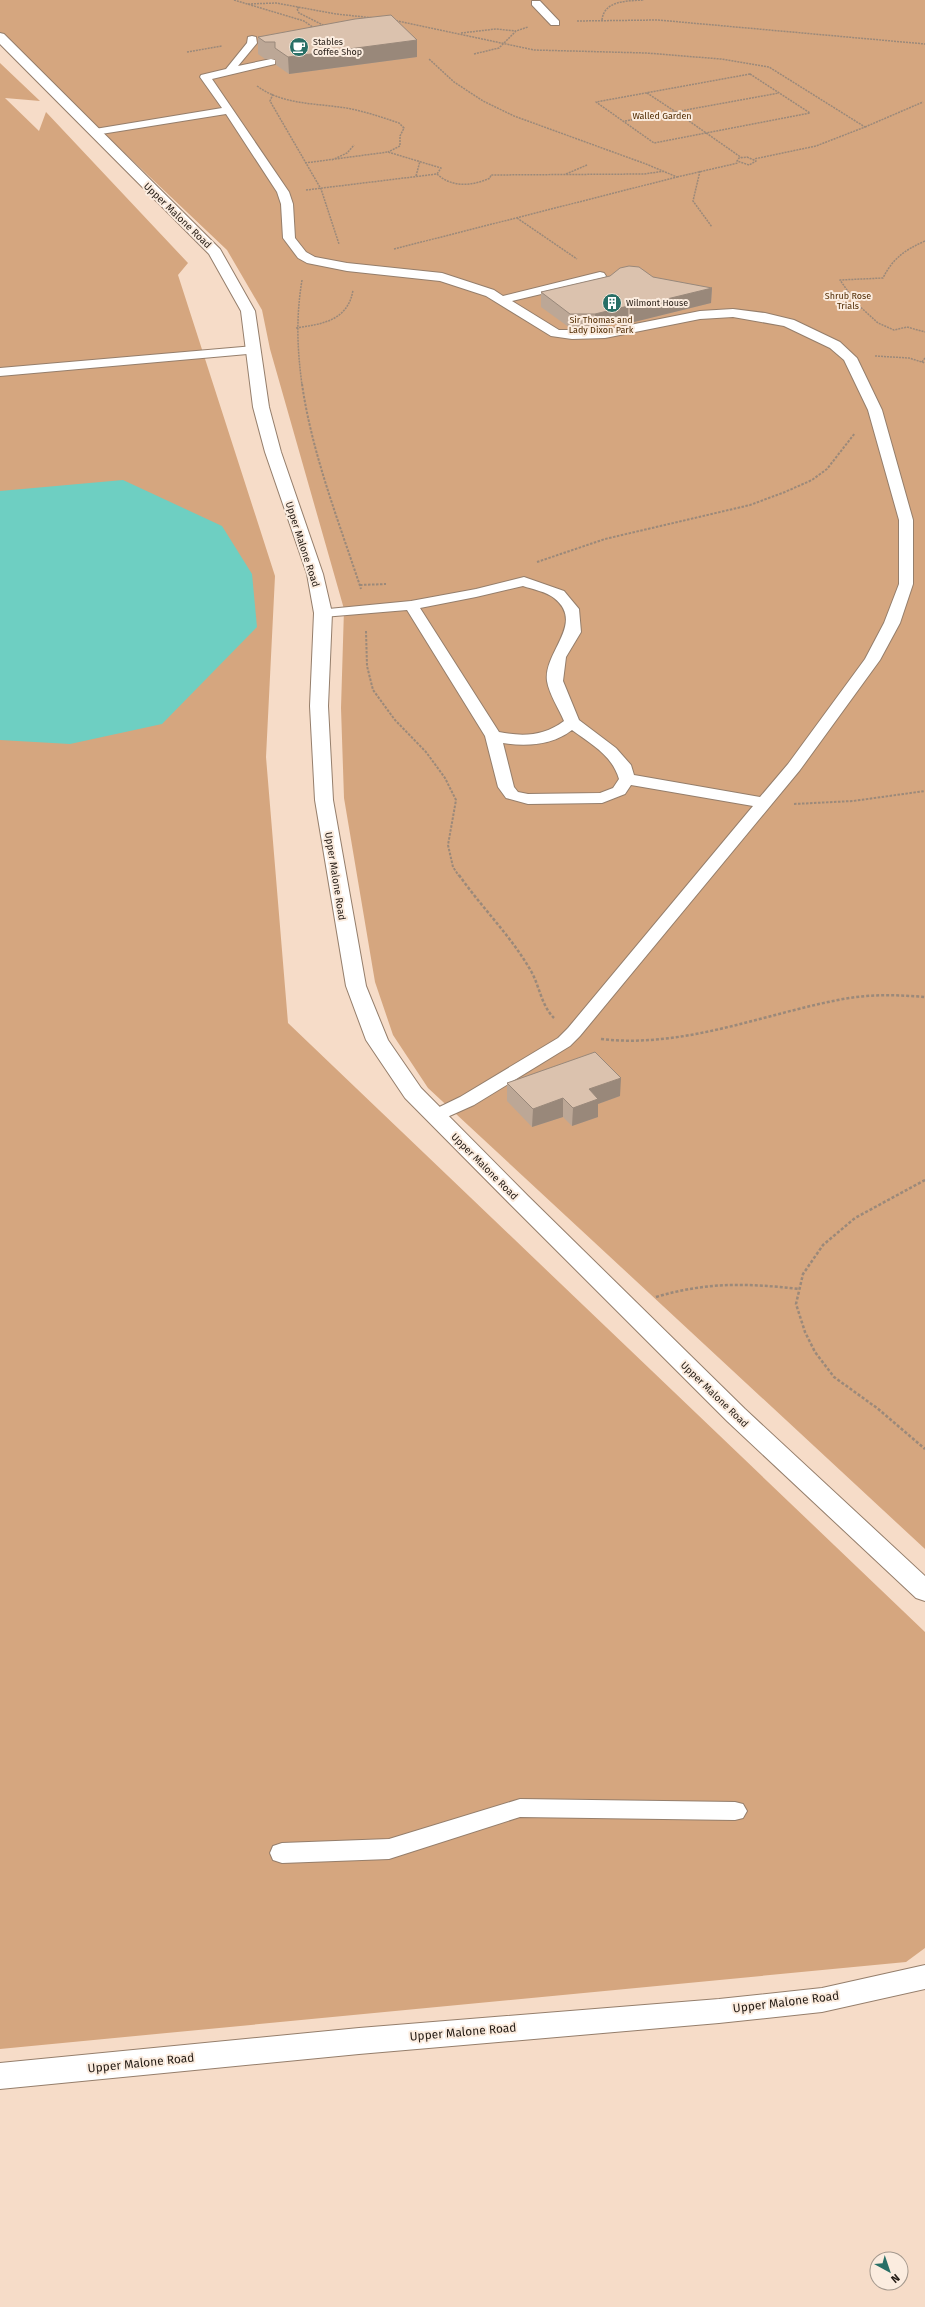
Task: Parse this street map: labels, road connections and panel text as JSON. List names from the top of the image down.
{
  "streets": {
    "main road": ["Upper Malone Road"]
  },
  "parks": ["Walled Garden", "Shrub Rose Trials", "Sir Thomas and Lady Dixon Park"],
  "places": {
    "cafe": ["Stables Coffee Shop"],
    "building": ["Wilmont House"]
  },
  "north": "bottom right"
}
